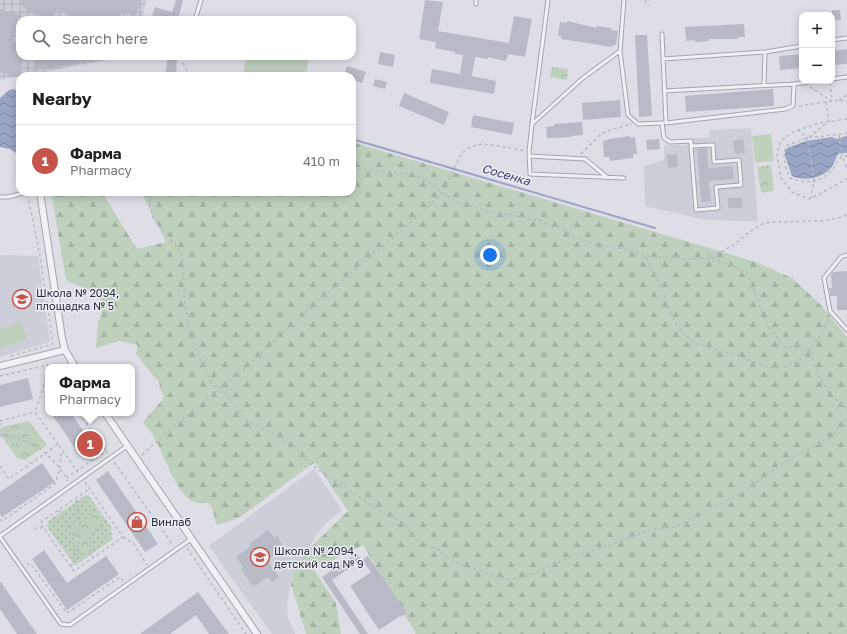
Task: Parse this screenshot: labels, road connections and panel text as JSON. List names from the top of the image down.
{
  "water": ["Сосенка"],
  "places": {
    "school or university": ["Школа № 2094, площадка № 5", "Школа № 2094, детский сад № 9"],
    "shop": ["Винлаб"]
  },
  "page": {
    "map_buttons": ["+", "−"],
    "search": "Search here",
    "heading": "Nearby",
    "list": [
      {
        "mark": "1",
        "name": "Фарма",
        "note": "Pharmacy",
        "value": "410 m"
      }
    ],
    "popup": ["Фарма", "Pharmacy"],
    "pins": "1"
  }
}
